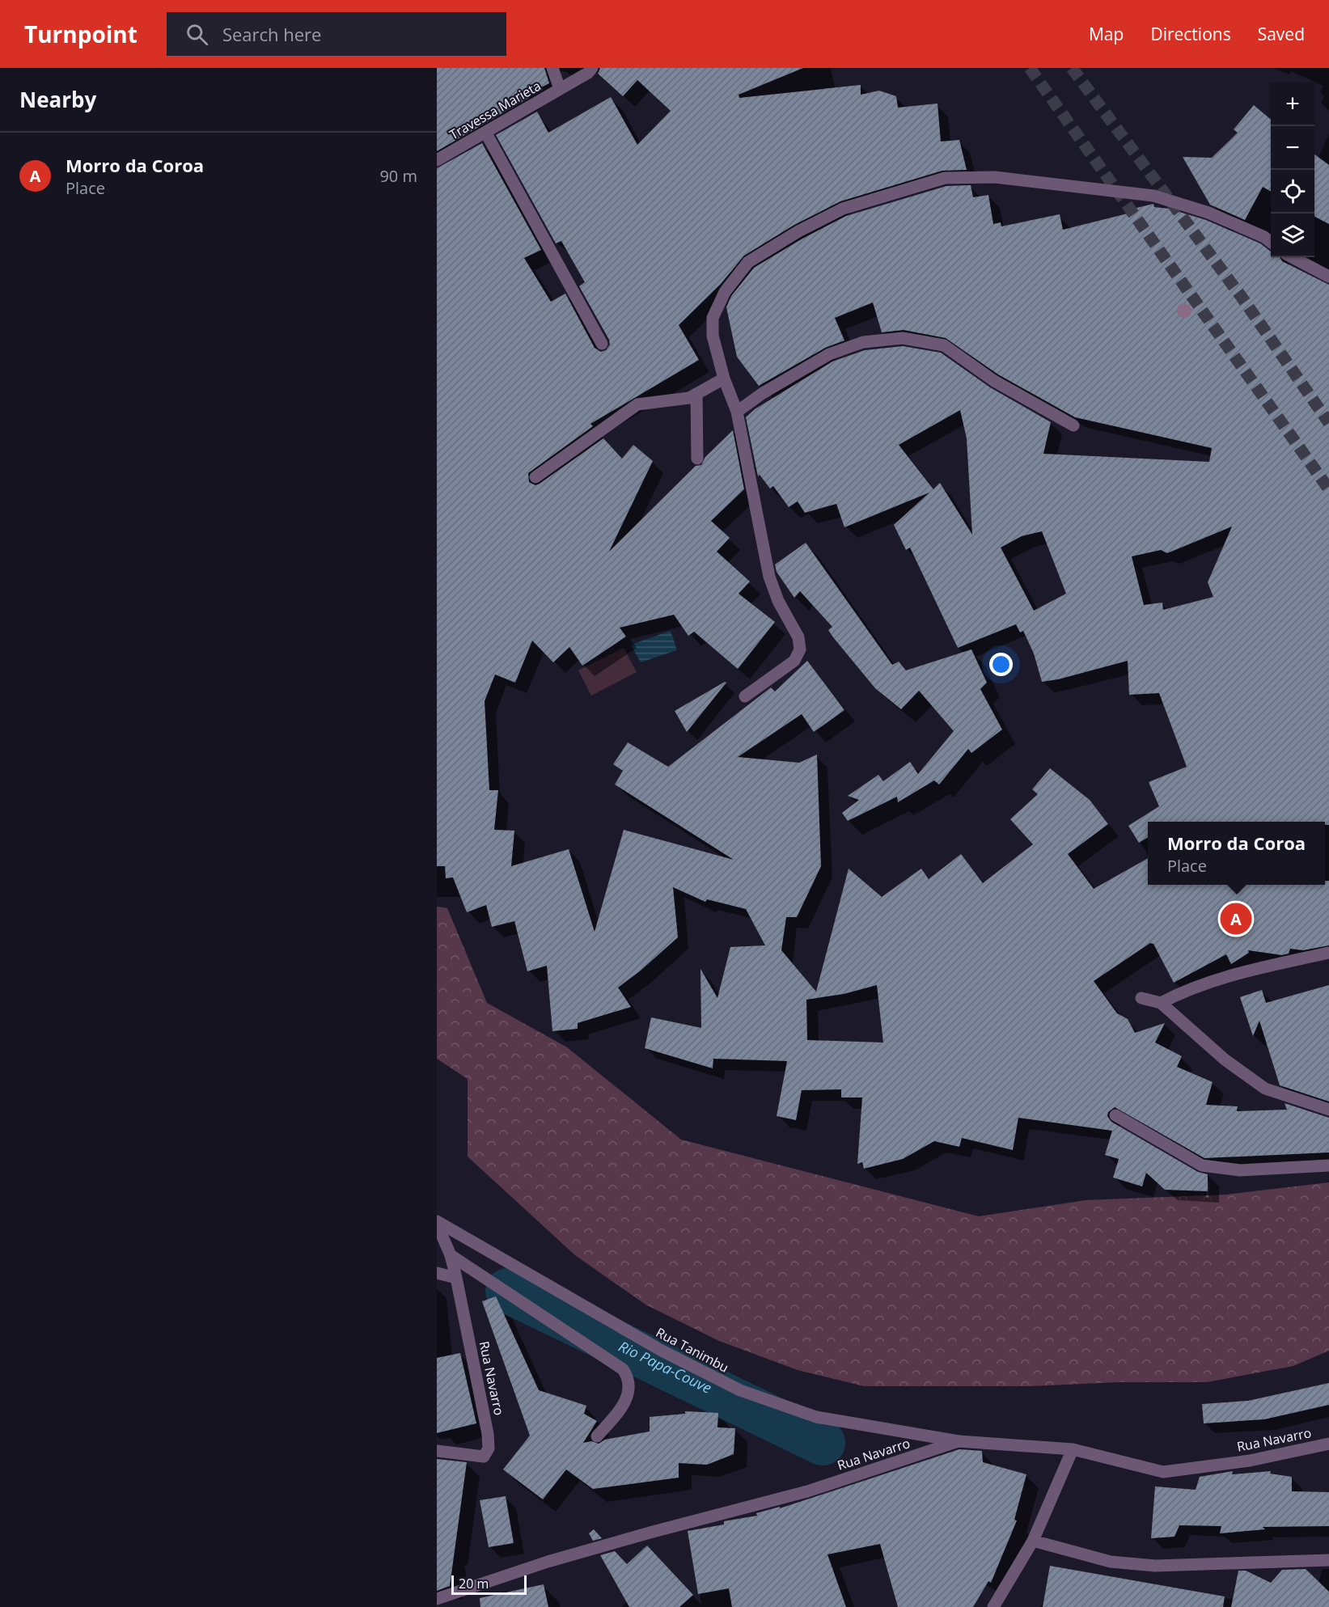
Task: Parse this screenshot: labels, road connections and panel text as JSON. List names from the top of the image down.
{
  "streets": {
    "street": ["Travessa Marieta", "Rua Tanimbu", "Rua Navarro"]
  },
  "crossings": [
    ["Rua Tanimbu", "Rua Navarro"]
  ],
  "water": ["Rio Papa-Couve"],
  "scale_bar": "20 m",
  "page": {
    "header": "Turnpoint",
    "search": "Search here",
    "nav": ["Map", "Directions", "Saved"],
    "heading": "Nearby",
    "map_buttons": ["+", "−"],
    "list": [
      {
        "mark": "A",
        "name": "Morro da Coroa",
        "note": "Place",
        "value": "90 m"
      }
    ],
    "popup": ["Morro da Coroa", "Place"],
    "pins": "A",
    "scale": "20 m"
  }
}
